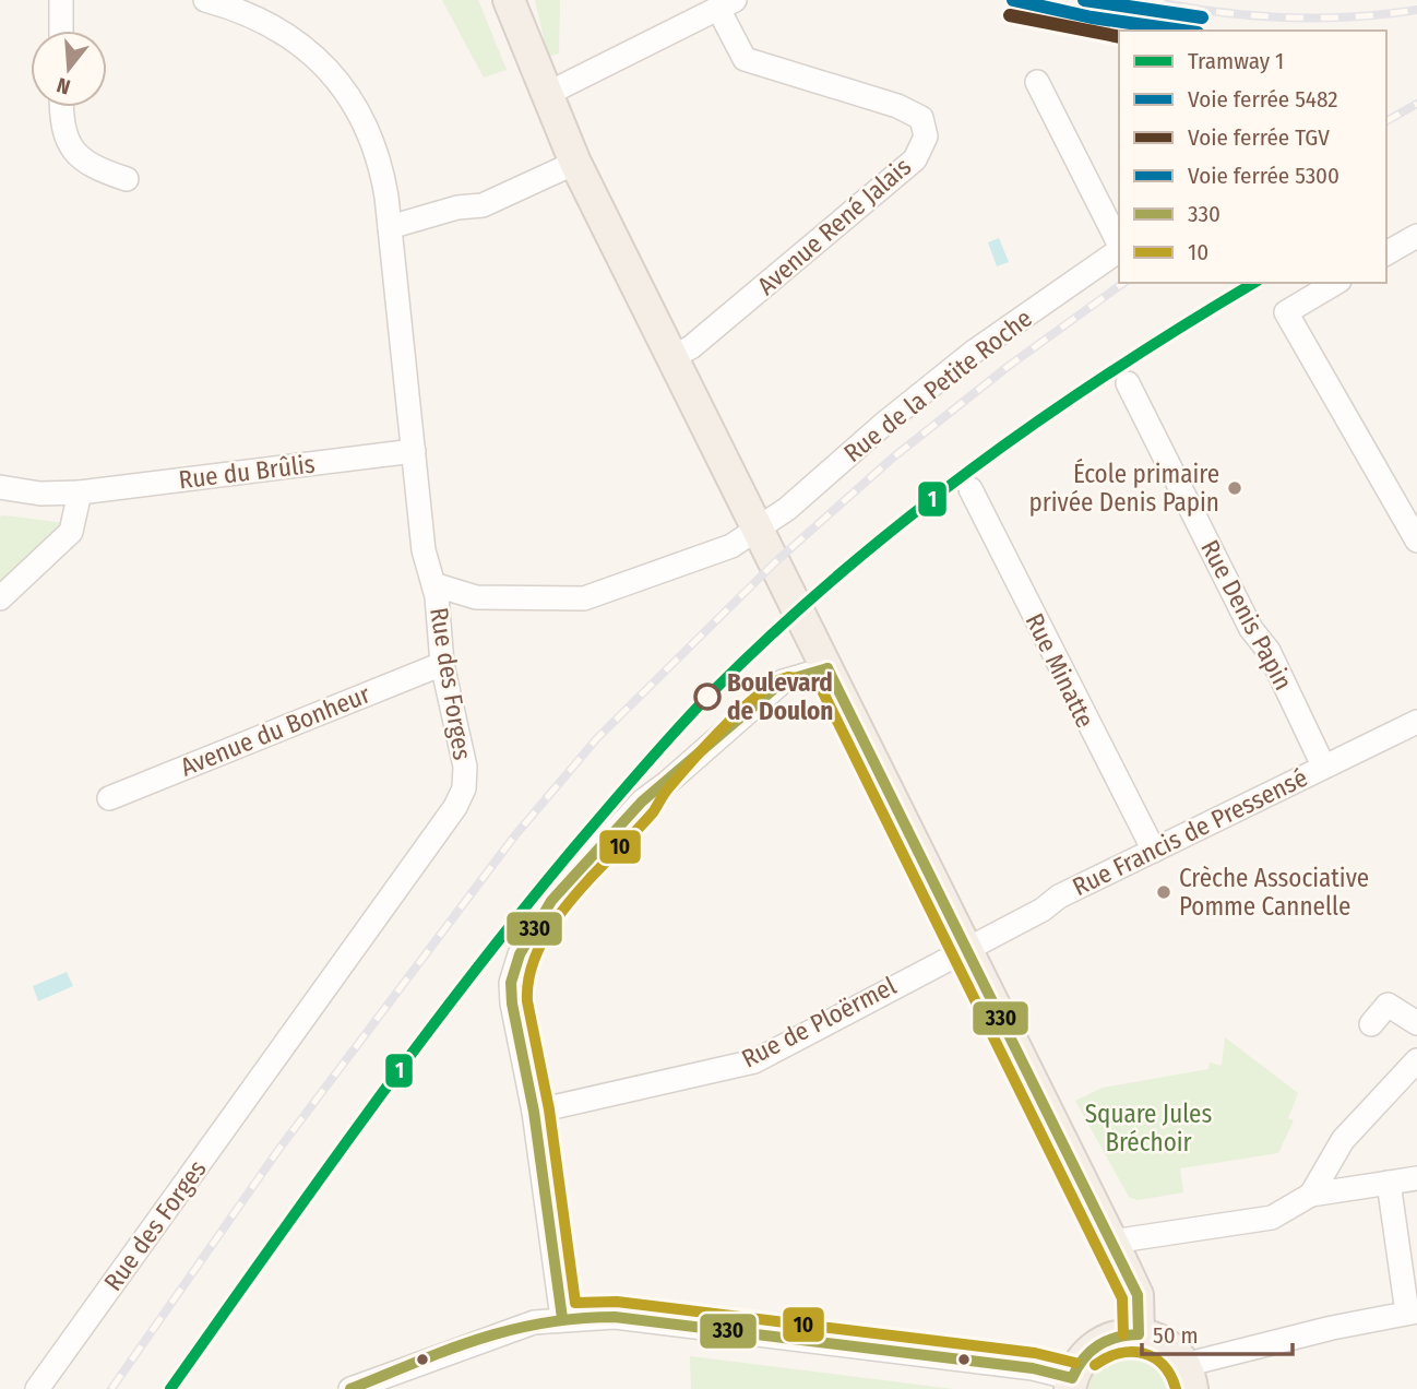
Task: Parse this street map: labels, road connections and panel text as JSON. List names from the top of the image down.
{
  "streets": {
    "street": [
      "Avenue René Jalais",
      "Rue de la Petite Roche",
      "Rue du Brûlis",
      "Rue Denis Papin",
      "Rue Minatte",
      "Rue des Forges",
      "Avenue du Bonheur",
      "Rue Francis de Pressensé",
      "Rue de Ploërmel"
    ]
  },
  "crossings": [
    ["Rue de la Petite Roche", "Rue des Forges"],
    ["Rue du Brûlis", "Rue des Forges"],
    ["Rue Denis Papin", "Rue Francis de Pressensé"],
    ["Rue Minatte", "Rue Francis de Pressensé"],
    ["Rue des Forges", "Avenue du Bonheur"],
    ["Rue Francis de Pressensé", "Rue de Ploërmel"]
  ],
  "parks": ["Square Jules Bréchoir"],
  "places": ["École primaire privée Denis Papin", "Boulevard de Doulon", "Crèche Associative Pomme Cannelle"],
  "lines": [
    "rail line 5482",
    "rail line 5300",
    "rail line TGV",
    "tram line 1",
    "transit line 330",
    "transit line 10"
  ],
  "legend": [
    "Tramway 1",
    "Voie ferrée 5482",
    "Voie ferrée TGV",
    "Voie ferrée 5300",
    "330",
    "10"
  ],
  "scale_bar": "50 m",
  "north": "bottom"
}
